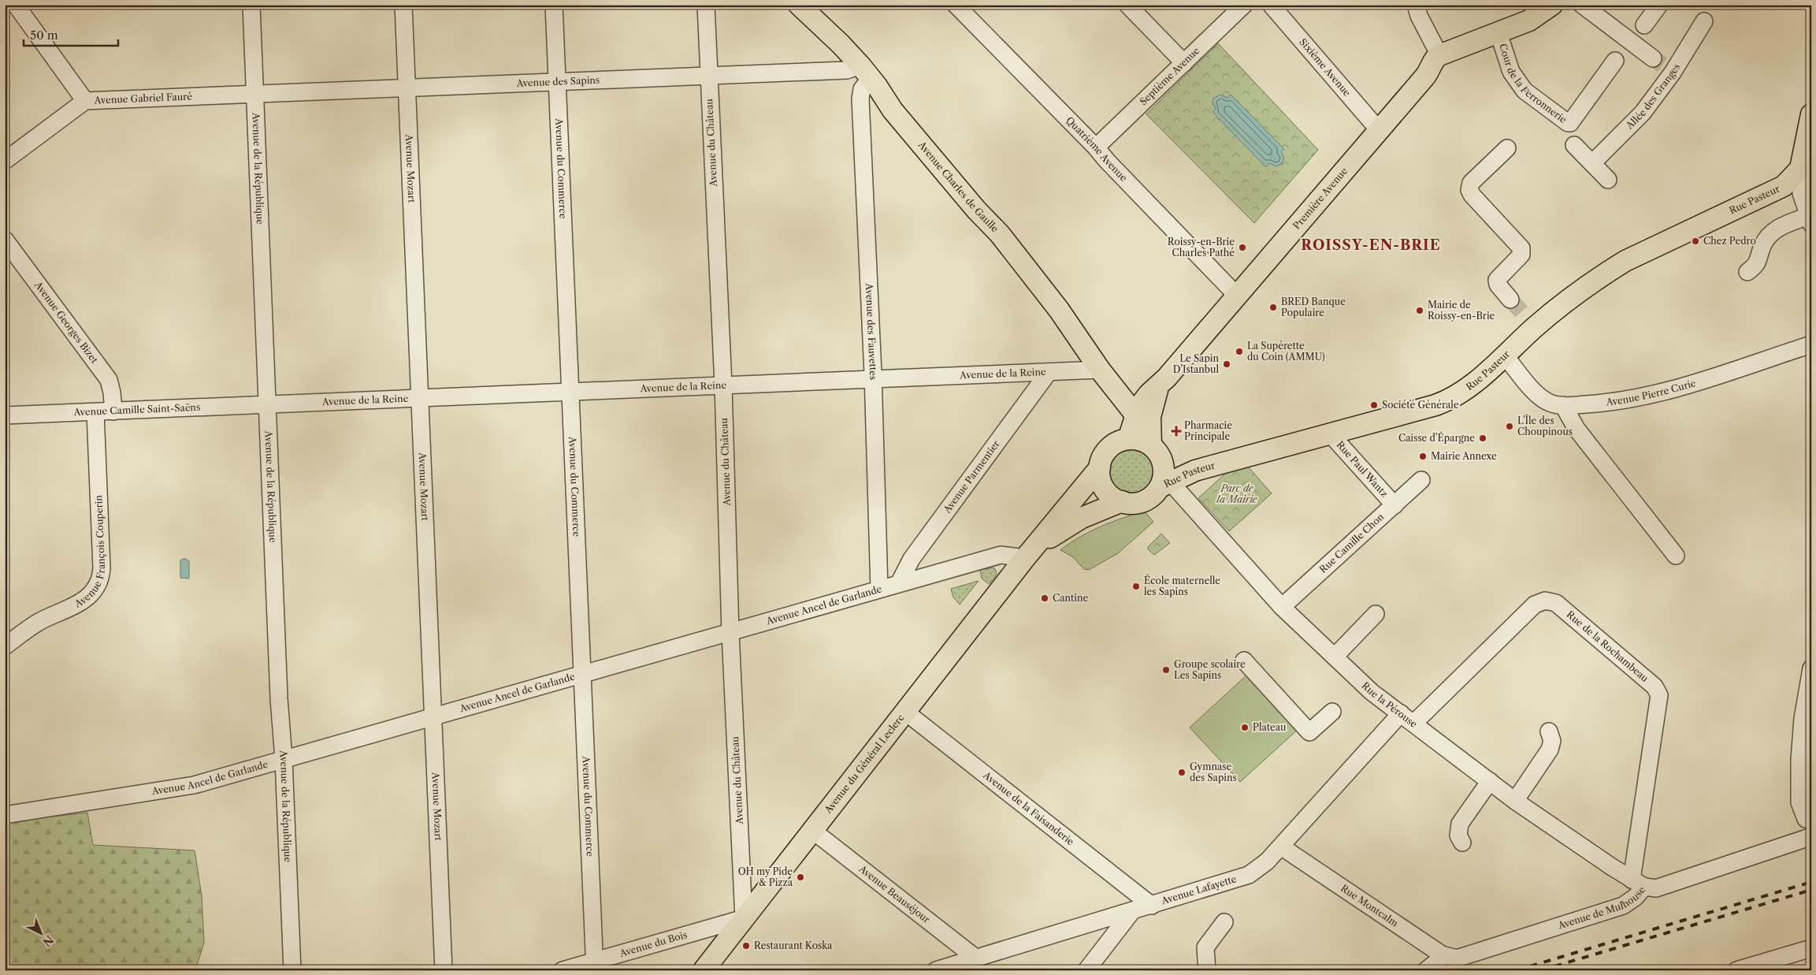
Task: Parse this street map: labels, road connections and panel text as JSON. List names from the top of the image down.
{
  "streets": {
    "main road": [
      "Avenue Charles de Gaulle",
      "Première Avenue",
      "Rue Pasteur",
      "Avenue du Général Leclerc"
    ],
    "street": [
      "Sixième Avenue",
      "Septième Avenue",
      "Cour de la Ferronnerie",
      "Avenue des Sapins",
      "Allée des Granges",
      "Avenue Gabriel Fauré",
      "Avenue du Château",
      "Quatrième Avenue",
      "Avenue de la République",
      "Avenue Mozart",
      "Avenue du Commerce",
      "Avenue Georges Bizet",
      "Avenue des Fauvettes",
      "Avenue de la Reine",
      "Avenue Pierre Curie",
      "Avenue Camille Saint-Saëns",
      "Rue Paul Wantz",
      "Avenue Parmentier",
      "Rue Camille Chon",
      "Avenue François Couperin",
      "Avenue Ancel de Garlande",
      "Rue de la Rochambeau",
      "Rue la Pérouse",
      "Avenue de la Faisanderie",
      "Avenue Lafayette",
      "Avenue Beauséjour",
      "Rue Montcalm",
      "Avenue de Mulhouse",
      "Avenue du Bois"
    ]
  },
  "crossings": [
    ["Sixième Avenue", "Première Avenue"],
    ["Septième Avenue", "Quatrième Avenue"],
    ["Avenue des Sapins", "Avenue Gabriel Fauré"],
    ["Avenue des Sapins", "Avenue du Château"],
    ["Avenue des Sapins", "Avenue de la République"],
    ["Avenue des Sapins", "Avenue Mozart"],
    ["Avenue des Sapins", "Avenue du Commerce"],
    ["Avenue des Sapins", "Avenue Charles de Gaulle"],
    ["Avenue des Sapins", "Avenue des Fauvettes"],
    ["Avenue Gabriel Fauré", "Avenue de la République"],
    ["Avenue du Château", "Avenue de la Reine"],
    ["Avenue du Château", "Avenue Ancel de Garlande"],
    ["Avenue du Château", "Avenue du Général Leclerc"],
    ["Avenue du Château", "Avenue du Bois"],
    ["Quatrième Avenue", "Première Avenue"],
    ["Avenue de la République", "Avenue de la Reine"],
    ["Avenue de la République", "Avenue Camille Saint-Saëns"],
    ["Avenue de la République", "Avenue Ancel de Garlande"],
    ["Avenue Mozart", "Avenue de la Reine"],
    ["Avenue Mozart", "Avenue Ancel de Garlande"],
    ["Avenue du Commerce", "Avenue de la Reine"],
    ["Avenue du Commerce", "Avenue Ancel de Garlande"],
    ["Avenue du Commerce", "Avenue du Bois"],
    ["Avenue Charles de Gaulle", "Avenue des Fauvettes"],
    ["Avenue Charles de Gaulle", "Avenue de la Reine"],
    ["Rue Pasteur", "Avenue Pierre Curie"],
    ["Rue Pasteur", "Rue Paul Wantz"],
    ["Rue Pasteur", "Rue la Pérouse"],
    ["Rue Pasteur", "Avenue du Général Leclerc"],
    ["Avenue Georges Bizet", "Avenue Camille Saint-Saëns"],
    ["Avenue des Fauvettes", "Avenue de la Reine"],
    ["Avenue des Fauvettes", "Avenue Ancel de Garlande"],
    ["Avenue de la Reine", "Avenue Camille Saint-Saëns"],
    ["Avenue de la Reine", "Avenue Parmentier"],
    ["Avenue Camille Saint-Saëns", "Avenue François Couperin"],
    ["Rue Paul Wantz", "Rue Camille Chon"],
    ["Avenue Parmentier", "Avenue Ancel de Garlande"],
    ["Rue Camille Chon", "Rue la Pérouse"],
    ["Avenue Ancel de Garlande", "Avenue du Général Leclerc"],
    ["Rue de la Rochambeau", "Rue la Pérouse"],
    ["Rue de la Rochambeau", "Avenue Lafayette"],
    ["Rue de la Rochambeau", "Avenue de Mulhouse"],
    ["Rue la Pérouse", "Avenue du Général Leclerc"],
    ["Rue la Pérouse", "Avenue Lafayette"],
    ["Rue la Pérouse", "Avenue de Mulhouse"],
    ["Avenue du Général Leclerc", "Avenue de la Faisanderie"],
    ["Avenue du Général Leclerc", "Avenue Beauséjour"],
    ["Avenue du Général Leclerc", "Avenue du Bois"],
    ["Avenue de la Faisanderie", "Avenue Lafayette"],
    ["Avenue Lafayette", "Avenue Beauséjour"],
    ["Avenue Lafayette", "Rue Montcalm"],
    ["Rue Montcalm", "Avenue de Mulhouse"]
  ],
  "districts": ["ROISSY-EN-BRIE"],
  "parks": ["Parc de la Mairie"],
  "places": {
    "other": [
      "Chez Pedro",
      "Roissy-en-Brie Charles Pathé",
      "BRED Banque Populaire",
      "Mairie de Roissy-en-Brie",
      "La Supérette du Coin (AMMU)",
      "Le Sapin D'Istanbul",
      "Société Générale",
      "L'Île des Choupinous",
      "Caisse d'Épargne",
      "Mairie Annexe",
      "École maternelle les Sapins",
      "Cantine",
      "Groupe scolaire Les Sapins",
      "Plateau",
      "Gymnase des Sapins",
      "OH my Pide & Pizza",
      "Restaurant Koska"
    ],
    "health": ["Pharmacie Principale"]
  },
  "scale_bar": "50 m",
  "north": "bottom right"
}
